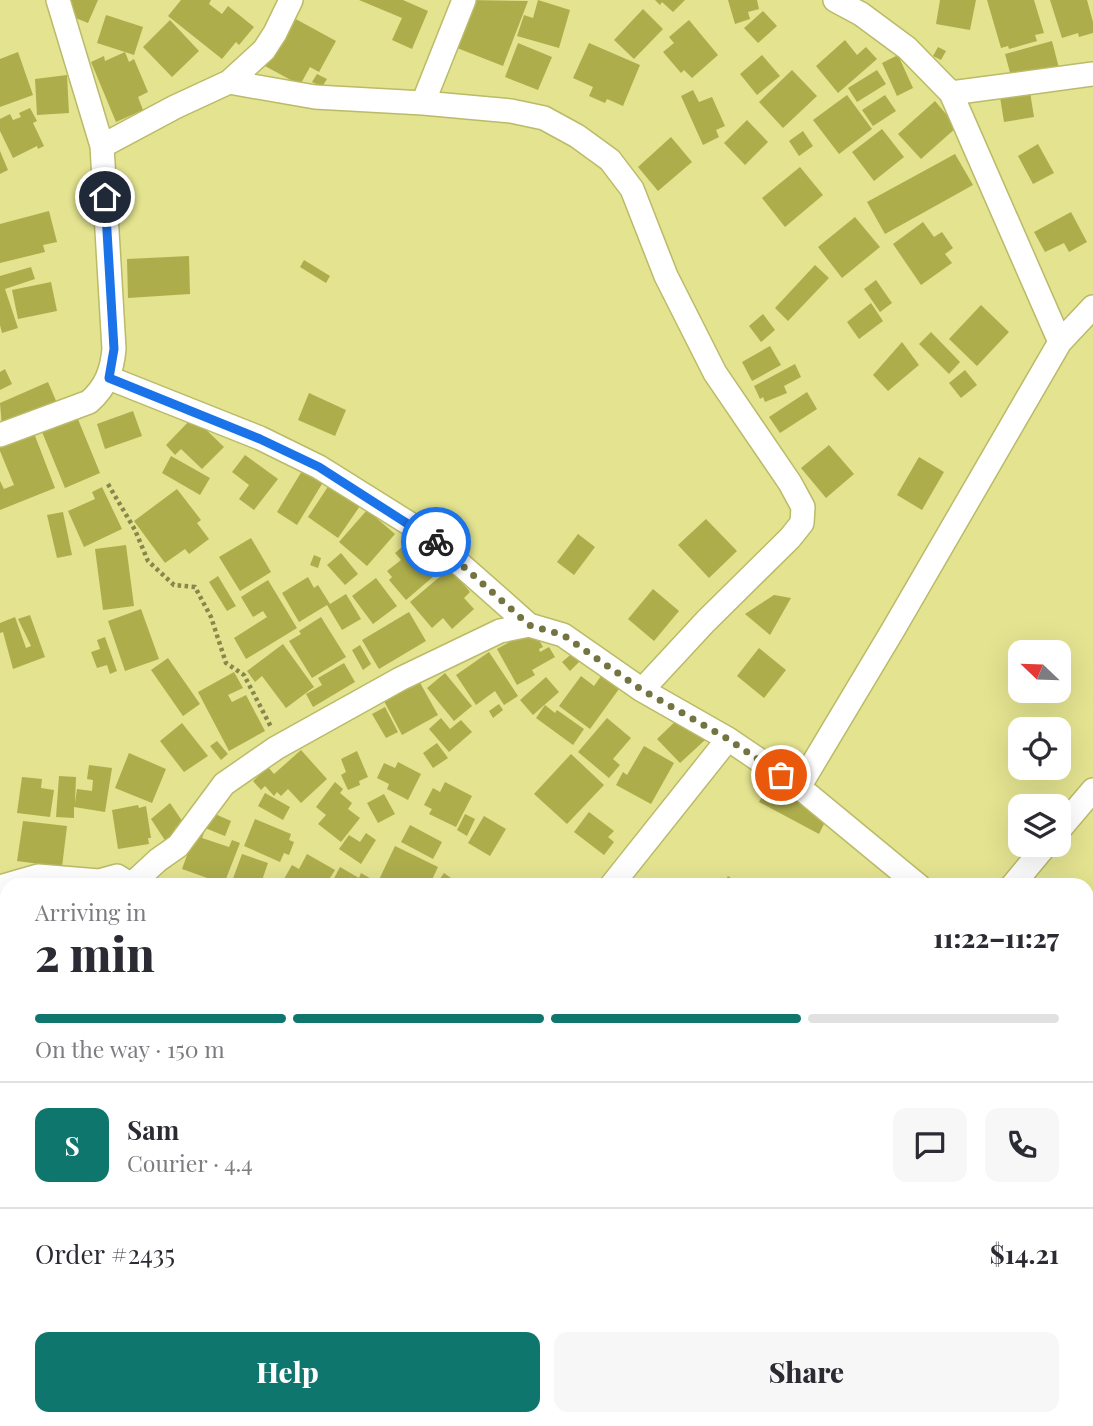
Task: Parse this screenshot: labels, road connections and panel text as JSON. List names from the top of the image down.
{
  "north": "top left",
  "page": {
    "heading": ["2 min", "Arriving in", "11:22–11:27"],
    "panel": [
      "Sam",
      "Courier · 4.4",
      "Order #2435",
      "$14.21"
    ],
    "bar": "On the way · 150 m",
    "round": "S",
    "buttons": ["Help", "Share"]
  }
}
